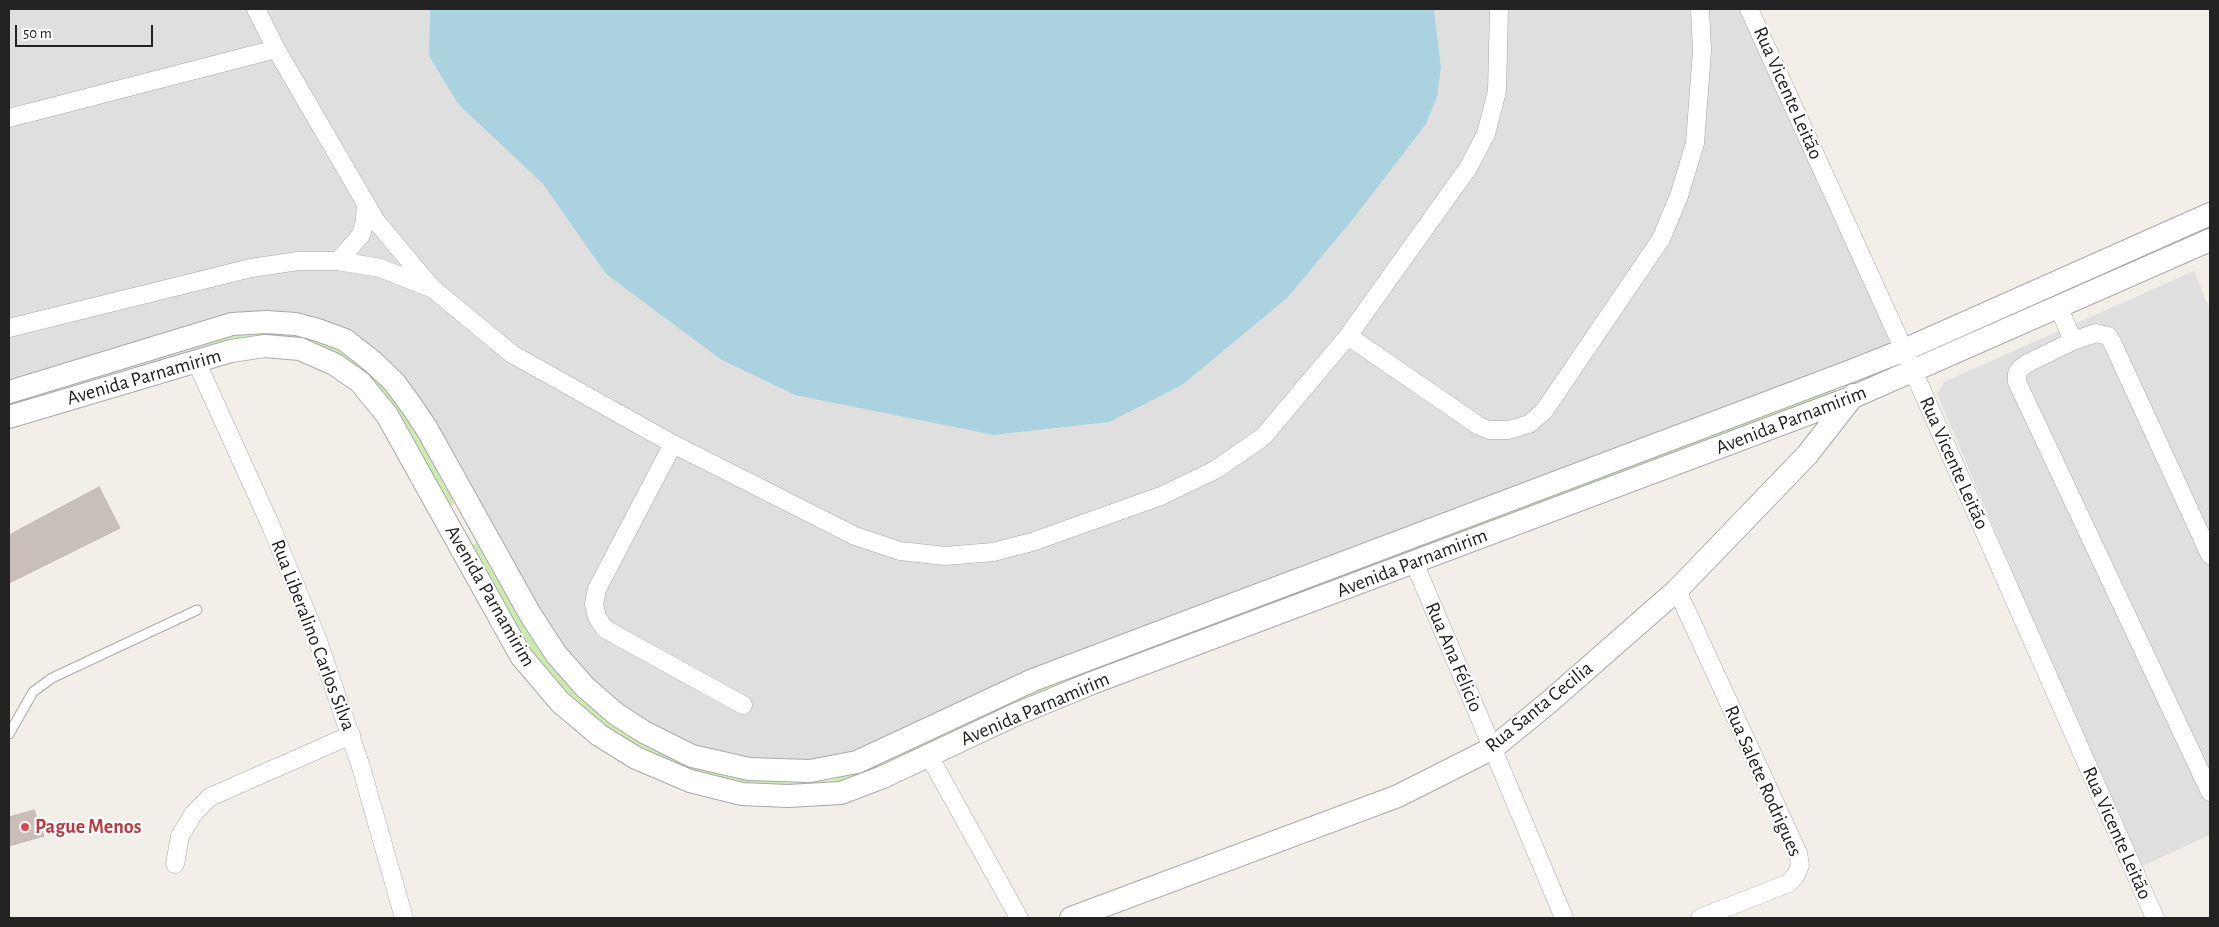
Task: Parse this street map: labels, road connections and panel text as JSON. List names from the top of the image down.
{
  "streets": {
    "street": [
      "Rua Vicente Leitão",
      "Avenida Parnamirim",
      "Rua Liberalino Carlos Silva",
      "Rua Ana Félicio",
      "Rua Santa Cecilia",
      "Rua Salete Rodrigues"
    ]
  },
  "crossings": [
    ["Rua Vicente Leitão", "Avenida Parnamirim"],
    ["Avenida Parnamirim", "Rua Liberalino Carlos Silva"],
    ["Avenida Parnamirim", "Rua Ana Félicio"],
    ["Avenida Parnamirim", "Rua Santa Cecilia"],
    ["Rua Ana Félicio", "Rua Santa Cecilia"],
    ["Rua Santa Cecilia", "Rua Salete Rodrigues"]
  ],
  "places": ["Pague Menos"],
  "scale_bar": "50 m"
}
